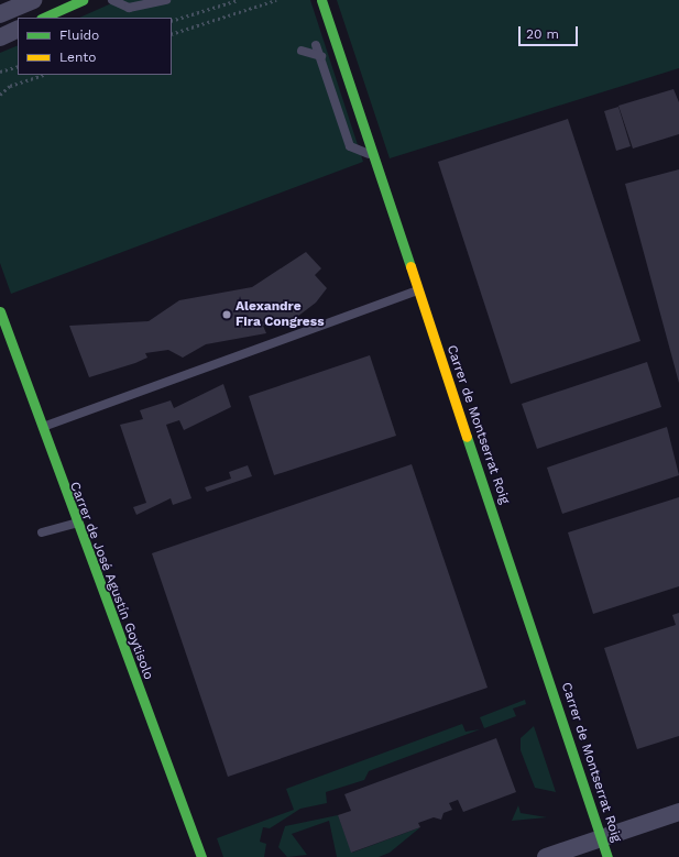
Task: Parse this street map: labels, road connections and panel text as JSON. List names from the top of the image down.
{
  "streets": {
    "street": ["Carrer de Montserrat Roig", "Carrer de José Agustín Goytisolo"]
  },
  "places": ["Alexandre Fira Congress"],
  "legend": ["Fluido", "Lento"],
  "scale_bar": "20 m"
}
